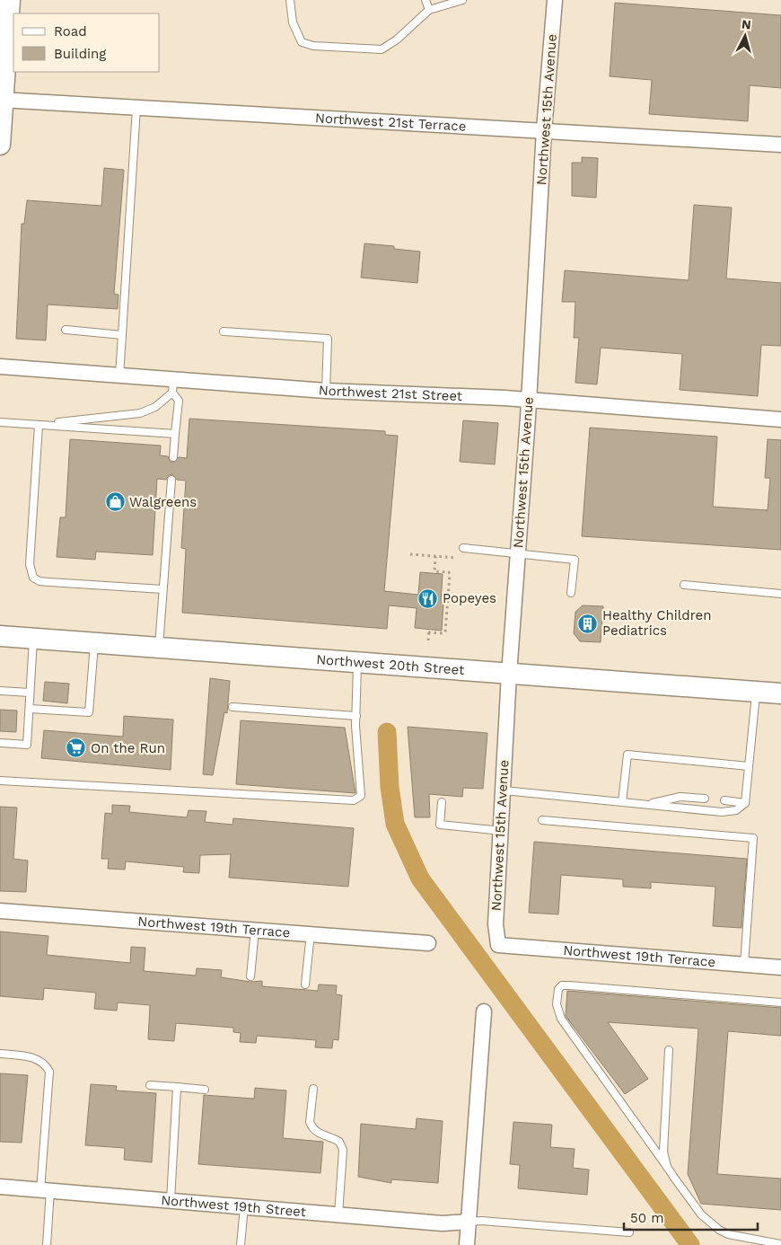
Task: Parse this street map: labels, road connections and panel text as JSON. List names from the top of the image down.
{
  "streets": {
    "main road": ["Northwest 20th Street"],
    "street": [
      "Northwest 15th Avenue",
      "Northwest 21st Terrace",
      "Northwest 21st Street",
      "Northwest 19th Terrace",
      "Northwest 19th Street"
    ]
  },
  "crossings": [
    ["Northwest 15th Avenue", "Northwest 21st Terrace"],
    ["Northwest 15th Avenue", "Northwest 21st Street"],
    ["Northwest 15th Avenue", "Northwest 20th Street"],
    ["Northwest 15th Avenue", "Northwest 19th Terrace"]
  ],
  "places": {
    "shop": ["Walgreens"],
    "restaurant": ["Popeyes"],
    "building": ["Healthy Children Pediatrics"],
    "supermarket": ["On the Run"]
  },
  "legend": ["Road", "Building"],
  "scale_bar": "50 m",
  "north": "top"
}
